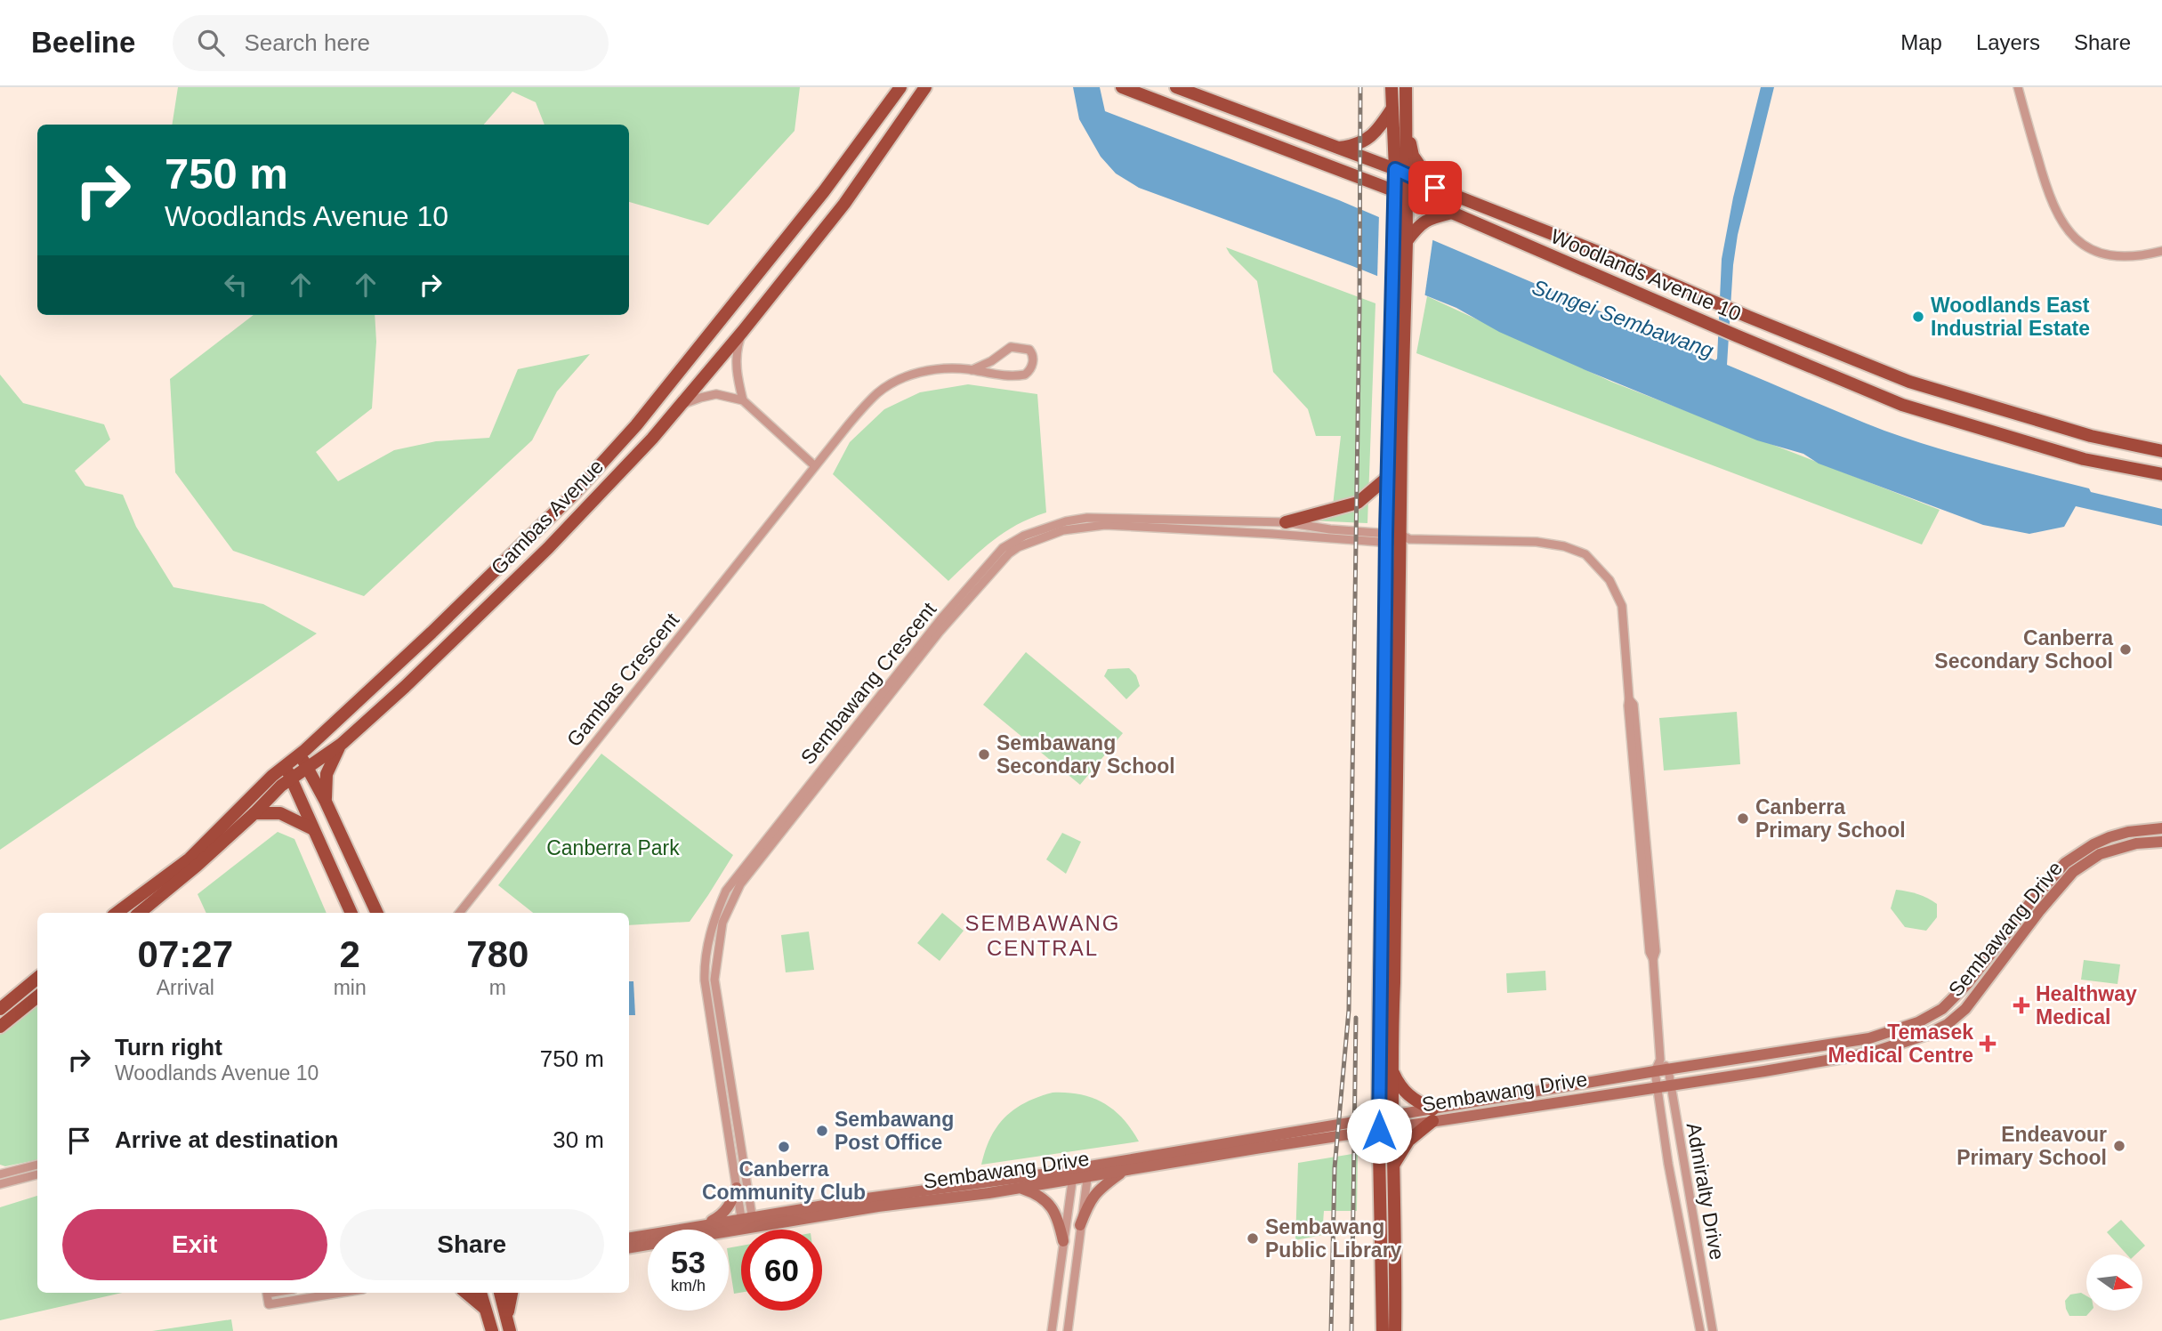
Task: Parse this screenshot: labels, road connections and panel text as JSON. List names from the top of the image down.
{
  "streets": {
    "main road": ["Woodlands Avenue 10", "Gambas Avenue", "Sembawang Drive"],
    "street": ["Gambas Crescent", "Sembawang Crescent", "Admiralty Drive"]
  },
  "crossings": [
    ["Sembawang Crescent", "Sembawang Drive"],
    ["Sembawang Crescent", "Admiralty Drive"],
    ["Sembawang Drive", "Admiralty Drive"]
  ],
  "districts": ["SEMBAWANG CENTRAL"],
  "water": ["Sungei Sembawang"],
  "parks": ["Canberra Park"],
  "places": {
    "other": [
      "Woodlands East Industrial Estate",
      "Canberra Secondary School",
      "Sembawang Secondary School",
      "Canberra Primary School",
      "Sembawang Post Office",
      "Endeavour Primary School",
      "Canberra Community Club",
      "Sembawang Public Library"
    ],
    "health": ["Healthway Medical", "Temasek Medical Centre"]
  },
  "north": "right",
  "page": {
    "header": "Beeline",
    "search": "Search here",
    "nav": ["Map", "Layers", "Share"],
    "turn": ["750 m", "Woodlands Avenue 10"],
    "eta": [
      "07:27",
      "Arrival",
      "2",
      "min",
      "780",
      "m"
    ],
    "list": [
      {
        "name": "Turn right",
        "note": "Woodlands Avenue 10",
        "value": "750 m"
      },
      {
        "name": "Arrive at destination",
        "value": "30 m"
      }
    ],
    "buttons": ["Exit", "Share"],
    "speed": "53 km/h",
    "limit": "60"
  }
}
